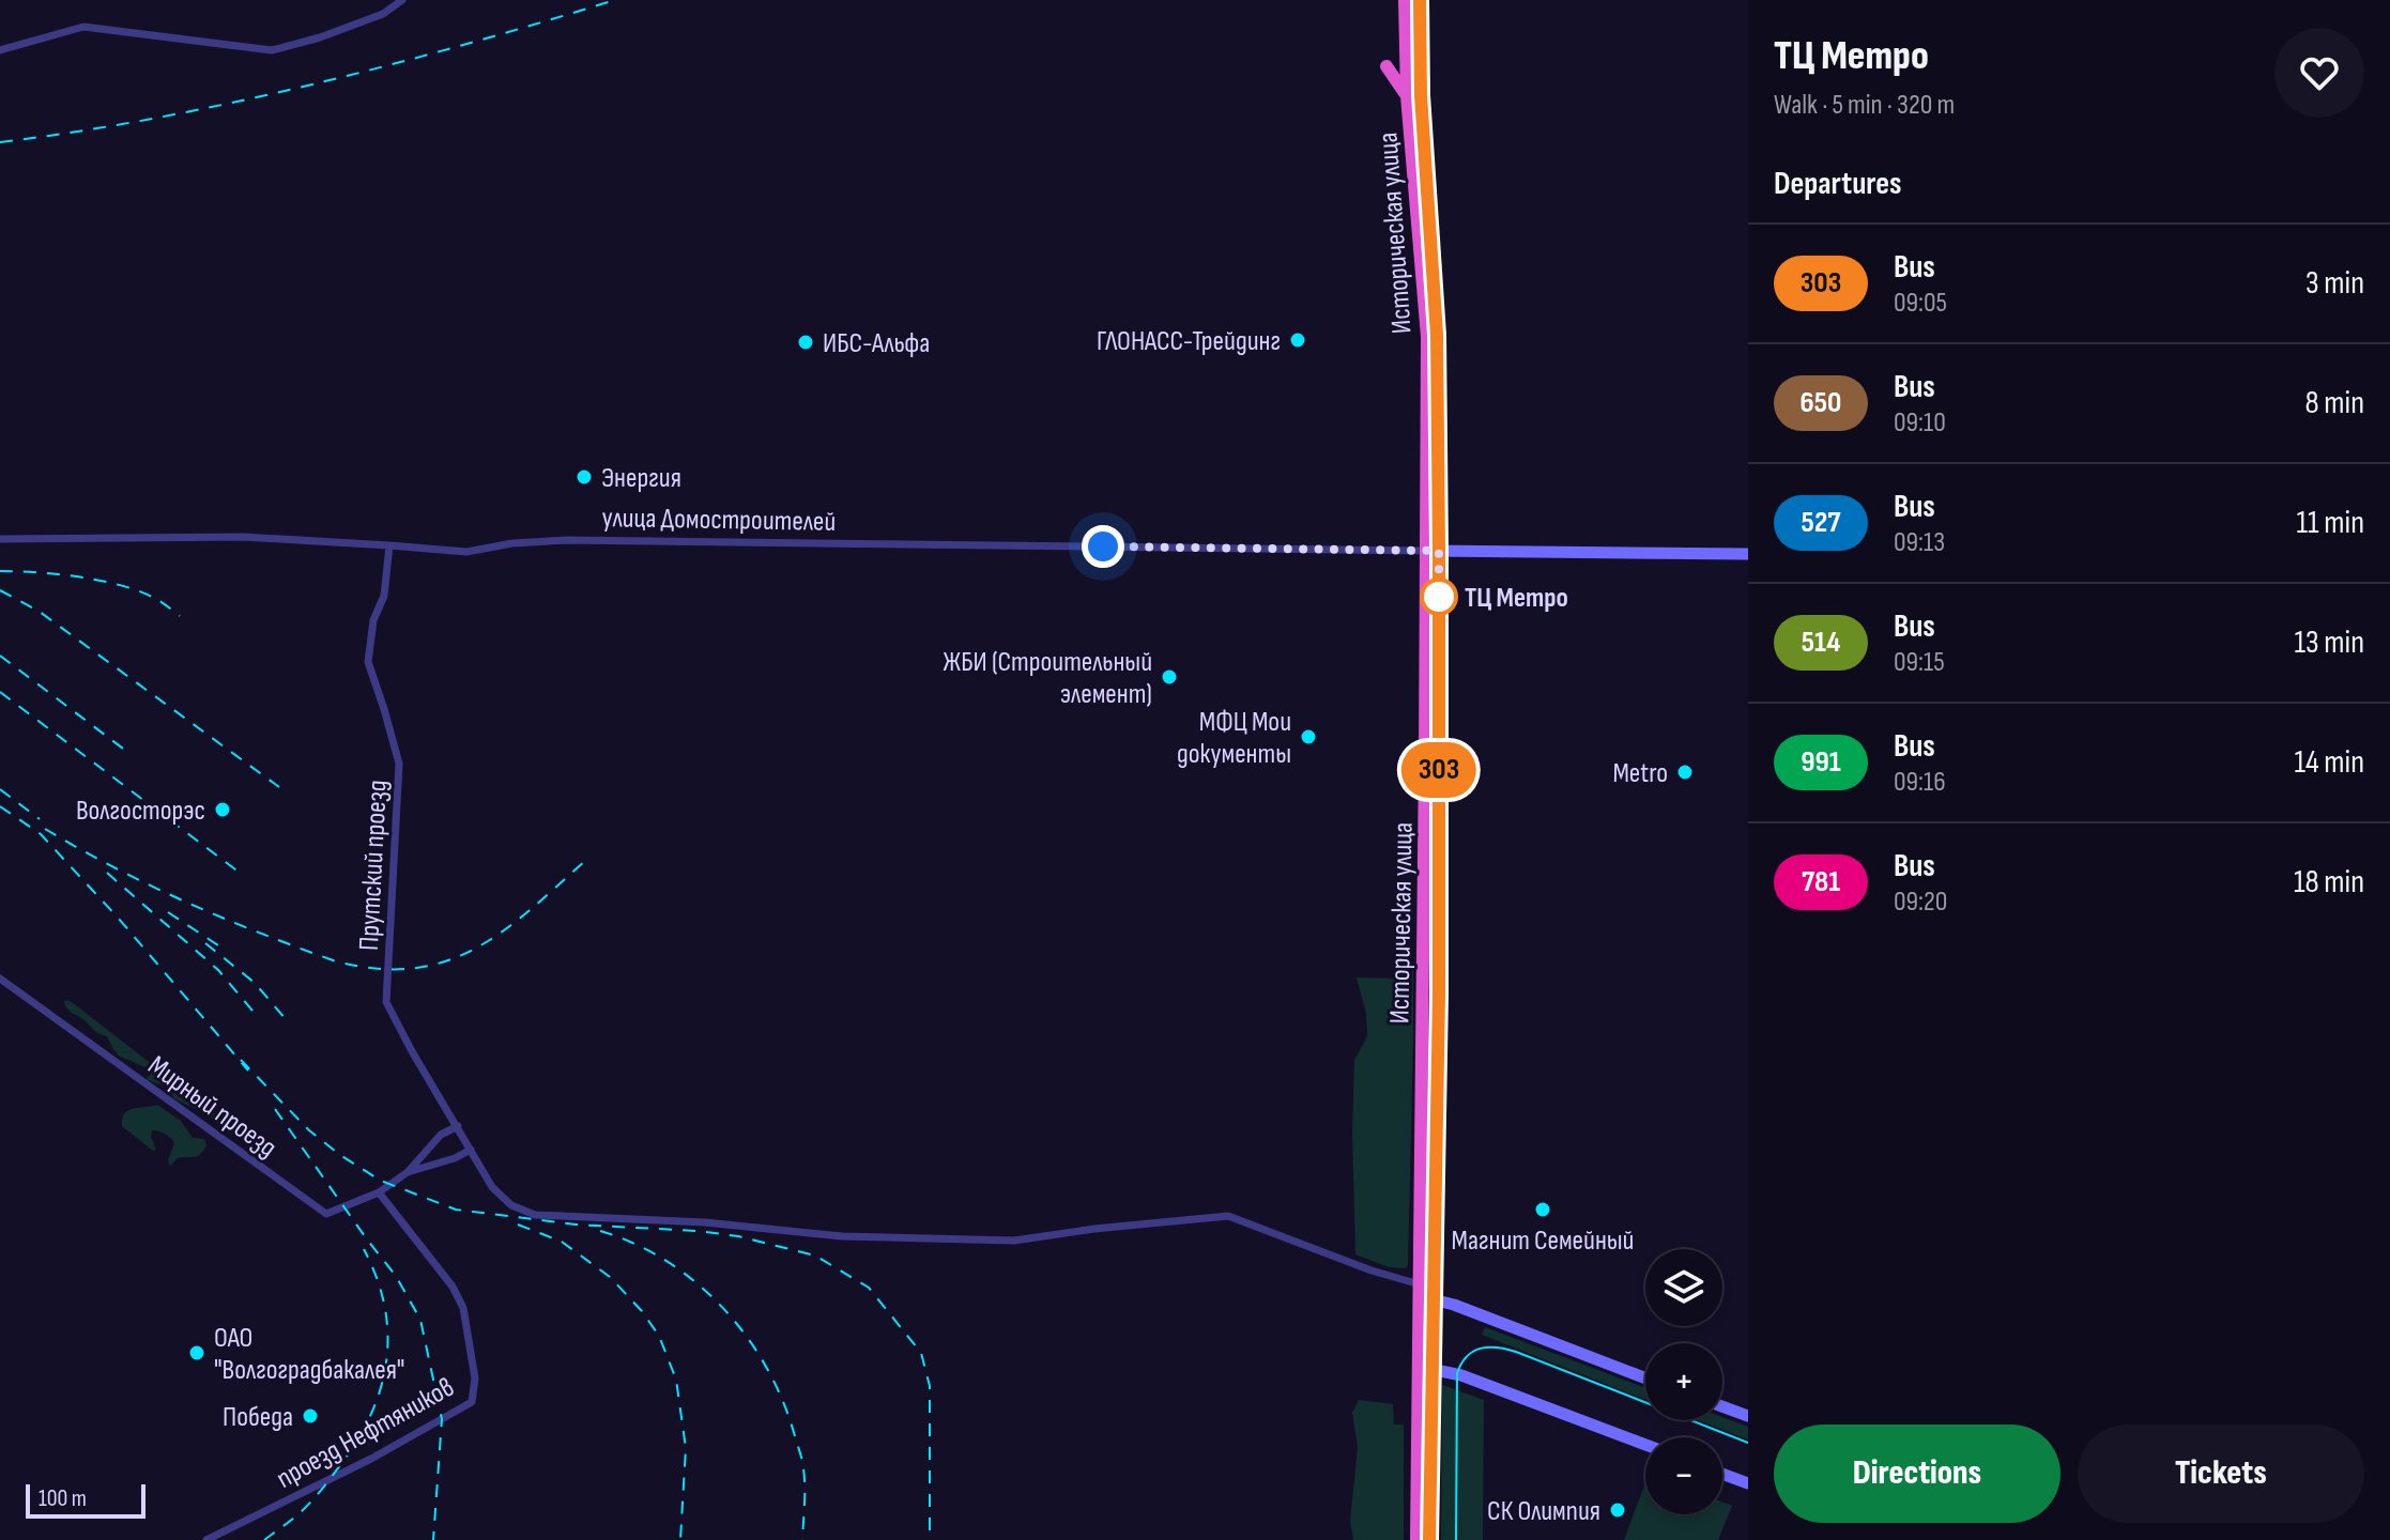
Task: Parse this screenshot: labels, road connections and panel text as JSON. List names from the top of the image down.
{
  "streets": {
    "highway": ["Историческая улица"],
    "street": [
      "улица Домостроителей",
      "Прутский проезд",
      "Мирный проезд",
      "проезд Нефтяников"
    ]
  },
  "crossings": [
    ["Историческая улица", "улица Домостроителей"],
    ["Историческая улица", "Прутский проезд"],
    ["улица Домостроителей", "Прутский проезд"],
    ["Мирный проезд", "проезд Нефтяников"]
  ],
  "places": [
    "ГЛОНАСС-Трейдинг",
    "ИБС-Альфа",
    "Энергия",
    "ТЦ Метро",
    "ЖБИ (Строительный элемент)",
    "МФЦ Мои документы",
    "Metro",
    "Волгосторэс",
    "Магнит Семейный",
    "ОАО \"Волгоградбакалея\"",
    "Победа",
    "СК Олимпия"
  ],
  "lines": ["bus line 303"],
  "scale_bar": "100 m",
  "page": {
    "on_map": "303",
    "heading": [
      ["ТЦ Метро", "Walk · 5 min · 320 m"],
      "Departures"
    ],
    "list": [
      {
        "mark": "303",
        "name": "Bus",
        "note": "09:05",
        "value": "3 min"
      },
      {
        "mark": "650",
        "name": "Bus",
        "note": "09:10",
        "value": "8 min"
      },
      {
        "mark": "527",
        "name": "Bus",
        "note": "09:13",
        "value": "11 min"
      },
      {
        "mark": "514",
        "name": "Bus",
        "note": "09:15",
        "value": "13 min"
      },
      {
        "mark": "991",
        "name": "Bus",
        "note": "09:16",
        "value": "14 min"
      },
      {
        "mark": "781",
        "name": "Bus",
        "note": "09:20",
        "value": "18 min"
      }
    ],
    "map_buttons": ["+", "−"],
    "buttons": ["Directions", "Tickets"],
    "scale": "100 m"
  }
}
